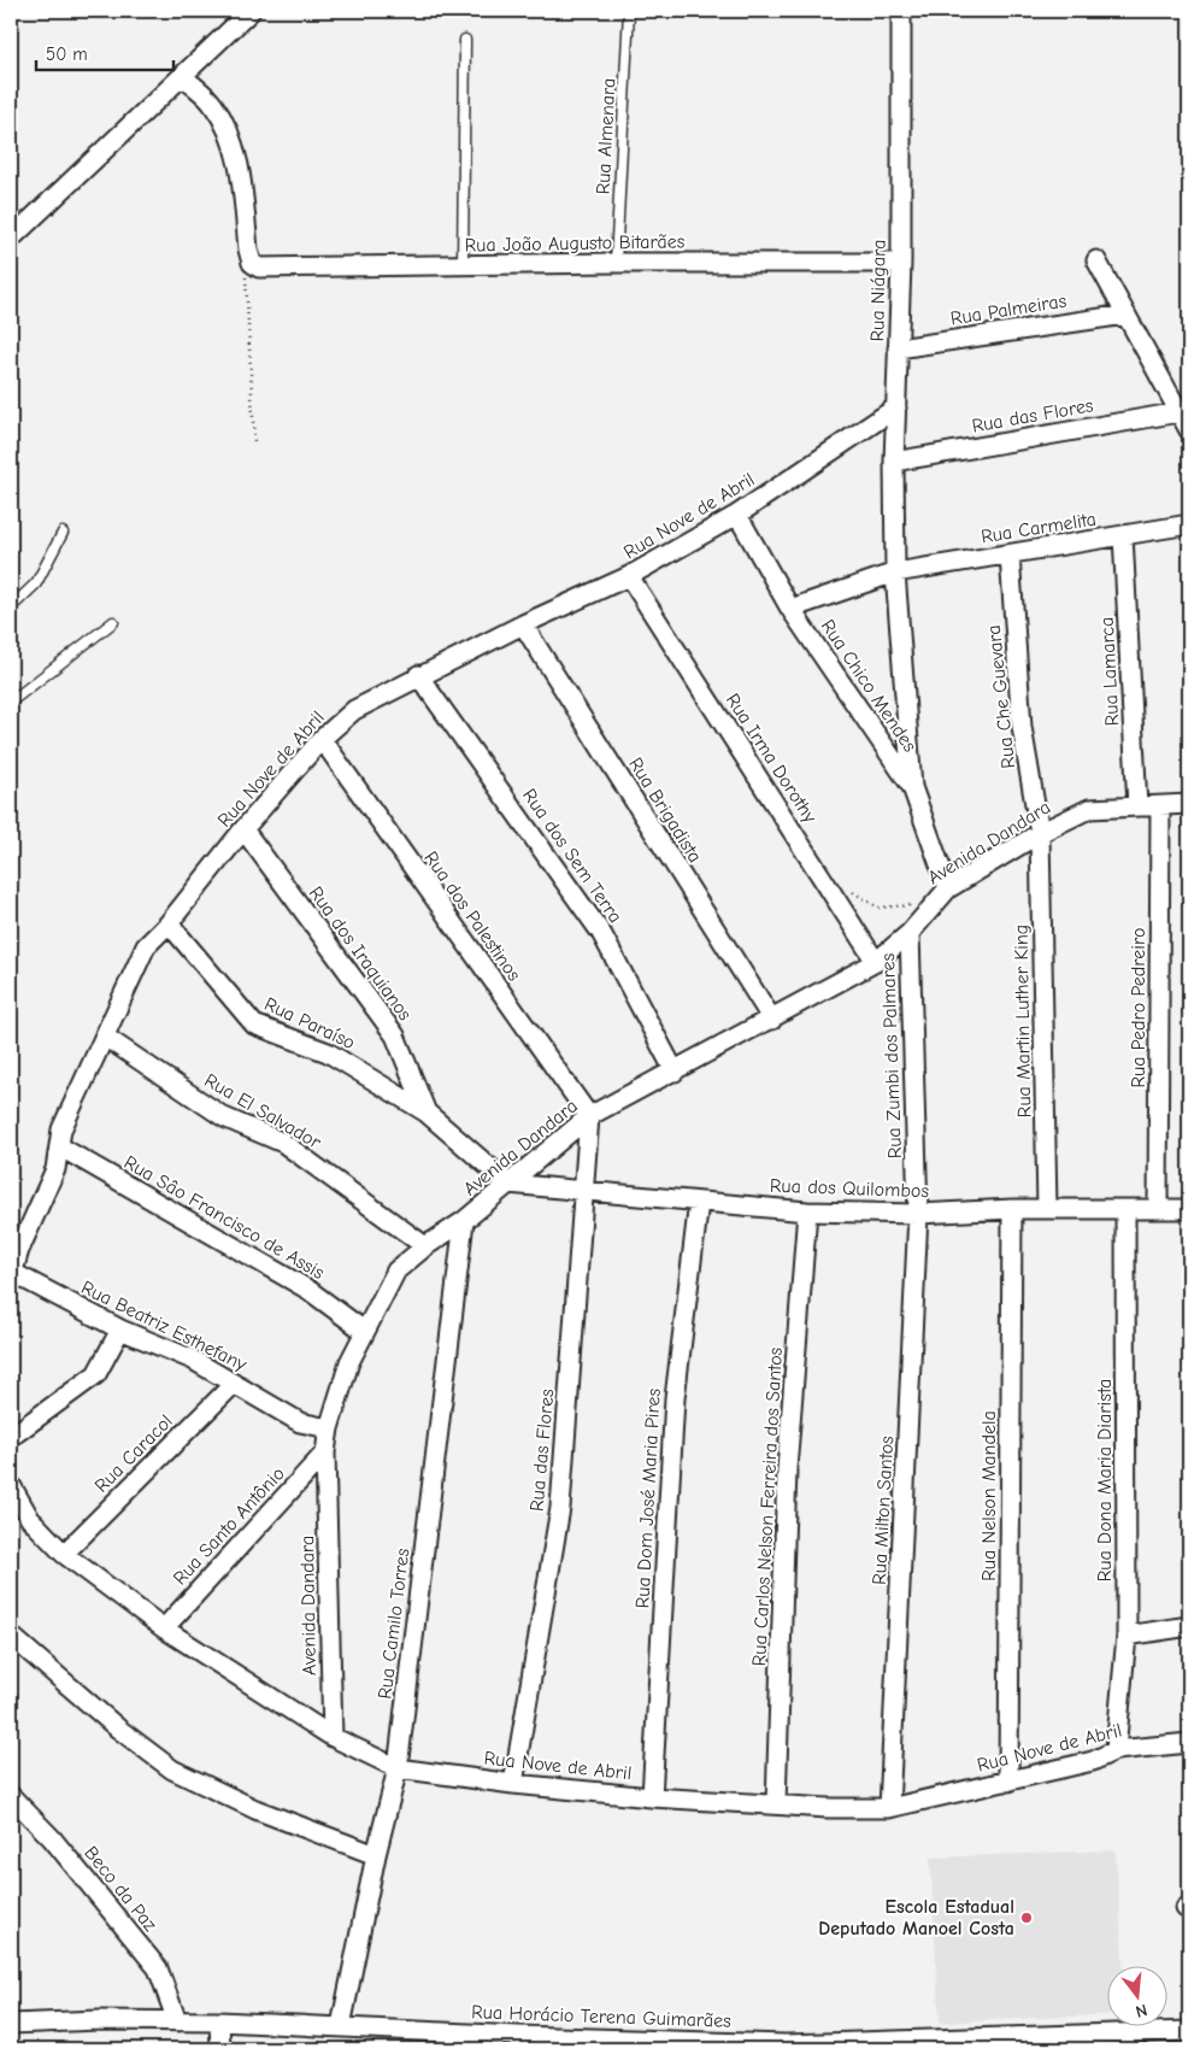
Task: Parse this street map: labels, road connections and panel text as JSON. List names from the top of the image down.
{
  "streets": {
    "street": [
      "Rua João Augusto Bitarães",
      "Rua Niágara",
      "Rua Palmeiras",
      "Rua das Flores",
      "Rua Nove de Abril",
      "Rua Carmelita",
      "Rua Lamarca",
      "Rua Chico Mendes",
      "Rua Che Guevara",
      "Rua Irma Dorothy",
      "Rua Brigadista",
      "Avenida Dandara",
      "Rua dos Sem Terra",
      "Rua dos Palestinos",
      "Rua dos Iraquianos",
      "Rua Pedro Pedreiro",
      "Rua Martin Luther King",
      "Rua Paraíso",
      "Rua Zumbi dos Palmares",
      "Rua El Salvador",
      "Rua dos Quilombos",
      "Rua Sâo Francisco de Assis",
      "Rua Beatriz Esthefany",
      "Rua Caracol",
      "Rua Dona Maria Diarista",
      "Rua Nelson Mandela",
      "Rua Dom José Maria Pires",
      "Rua Carlos Nelson Ferreira dos Santos",
      "Rua Milton Santos",
      "Rua Santo Antônio",
      "Rua Camilo Torres",
      "Beco da Paz",
      "Rua Horácio Terena Guimarães"
    ],
    "lane": ["Rua Almenara"]
  },
  "crossings": [
    ["Rua Almenara", "Rua João Augusto Bitarães"],
    ["Rua João Augusto Bitarães", "Rua Niágara"],
    ["Rua Niágara", "Rua Palmeiras"],
    ["Rua Niágara", "Rua das Flores"],
    ["Rua Niágara", "Rua Nove de Abril"],
    ["Rua Niágara", "Rua Carmelita"],
    ["Rua das Flores", "Rua Nove de Abril"],
    ["Rua das Flores", "Avenida Dandara"],
    ["Rua das Flores", "Rua dos Palestinos"],
    ["Rua das Flores", "Rua dos Quilombos"],
    ["Rua Nove de Abril", "Rua Chico Mendes"],
    ["Rua Nove de Abril", "Rua Irma Dorothy"],
    ["Rua Nove de Abril", "Rua Brigadista"],
    ["Rua Nove de Abril", "Avenida Dandara"],
    ["Rua Nove de Abril", "Rua dos Sem Terra"],
    ["Rua Nove de Abril", "Rua dos Palestinos"],
    ["Rua Nove de Abril", "Rua dos Iraquianos"],
    ["Rua Nove de Abril", "Rua Paraíso"],
    ["Rua Nove de Abril", "Rua El Salvador"],
    ["Rua Nove de Abril", "Rua Sâo Francisco de Assis"],
    ["Rua Nove de Abril", "Rua Beatriz Esthefany"],
    ["Rua Nove de Abril", "Rua Caracol"],
    ["Rua Nove de Abril", "Rua Dona Maria Diarista"],
    ["Rua Nove de Abril", "Rua Nelson Mandela"],
    ["Rua Nove de Abril", "Rua Dom José Maria Pires"],
    ["Rua Nove de Abril", "Rua Carlos Nelson Ferreira dos Santos"],
    ["Rua Nove de Abril", "Rua Milton Santos"],
    ["Rua Nove de Abril", "Rua Santo Antônio"],
    ["Rua Nove de Abril", "Rua Camilo Torres"],
    ["Rua Carmelita", "Rua Lamarca"],
    ["Rua Carmelita", "Rua Chico Mendes"],
    ["Rua Carmelita", "Rua Che Guevara"],
    ["Rua Lamarca", "Avenida Dandara"],
    ["Rua Chico Mendes", "Avenida Dandara"],
    ["Rua Che Guevara", "Avenida Dandara"],
    ["Rua Che Guevara", "Rua Martin Luther King"],
    ["Rua Irma Dorothy", "Avenida Dandara"],
    ["Rua Brigadista", "Avenida Dandara"],
    ["Avenida Dandara", "Rua dos Sem Terra"],
    ["Avenida Dandara", "Rua dos Palestinos"],
    ["Avenida Dandara", "Rua dos Iraquianos"],
    ["Avenida Dandara", "Rua Pedro Pedreiro"],
    ["Avenida Dandara", "Rua Martin Luther King"],
    ["Avenida Dandara", "Rua Zumbi dos Palmares"],
    ["Avenida Dandara", "Rua El Salvador"],
    ["Avenida Dandara", "Rua dos Quilombos"],
    ["Avenida Dandara", "Rua Sâo Francisco de Assis"],
    ["Avenida Dandara", "Rua Beatriz Esthefany"],
    ["Avenida Dandara", "Rua Santo Antônio"],
    ["Avenida Dandara", "Rua Camilo Torres"],
    ["Rua dos Iraquianos", "Rua Paraíso"],
    ["Rua dos Iraquianos", "Rua dos Quilombos"],
    ["Rua Pedro Pedreiro", "Rua dos Quilombos"],
    ["Rua Martin Luther King", "Rua dos Quilombos"],
    ["Rua Zumbi dos Palmares", "Rua dos Quilombos"],
    ["Rua Zumbi dos Palmares", "Rua Milton Santos"],
    ["Rua dos Quilombos", "Rua Dona Maria Diarista"],
    ["Rua dos Quilombos", "Rua Nelson Mandela"],
    ["Rua dos Quilombos", "Rua Dom José Maria Pires"],
    ["Rua dos Quilombos", "Rua Carlos Nelson Ferreira dos Santos"],
    ["Rua dos Quilombos", "Rua Milton Santos"],
    ["Rua Beatriz Esthefany", "Rua Caracol"],
    ["Rua Camilo Torres", "Rua Horácio Terena Guimarães"],
    ["Beco da Paz", "Rua Horácio Terena Guimarães"]
  ],
  "places": ["Escola Estadual Deputado Manoel Costa"],
  "scale_bar": "50 m",
  "north": "bottom"
}
